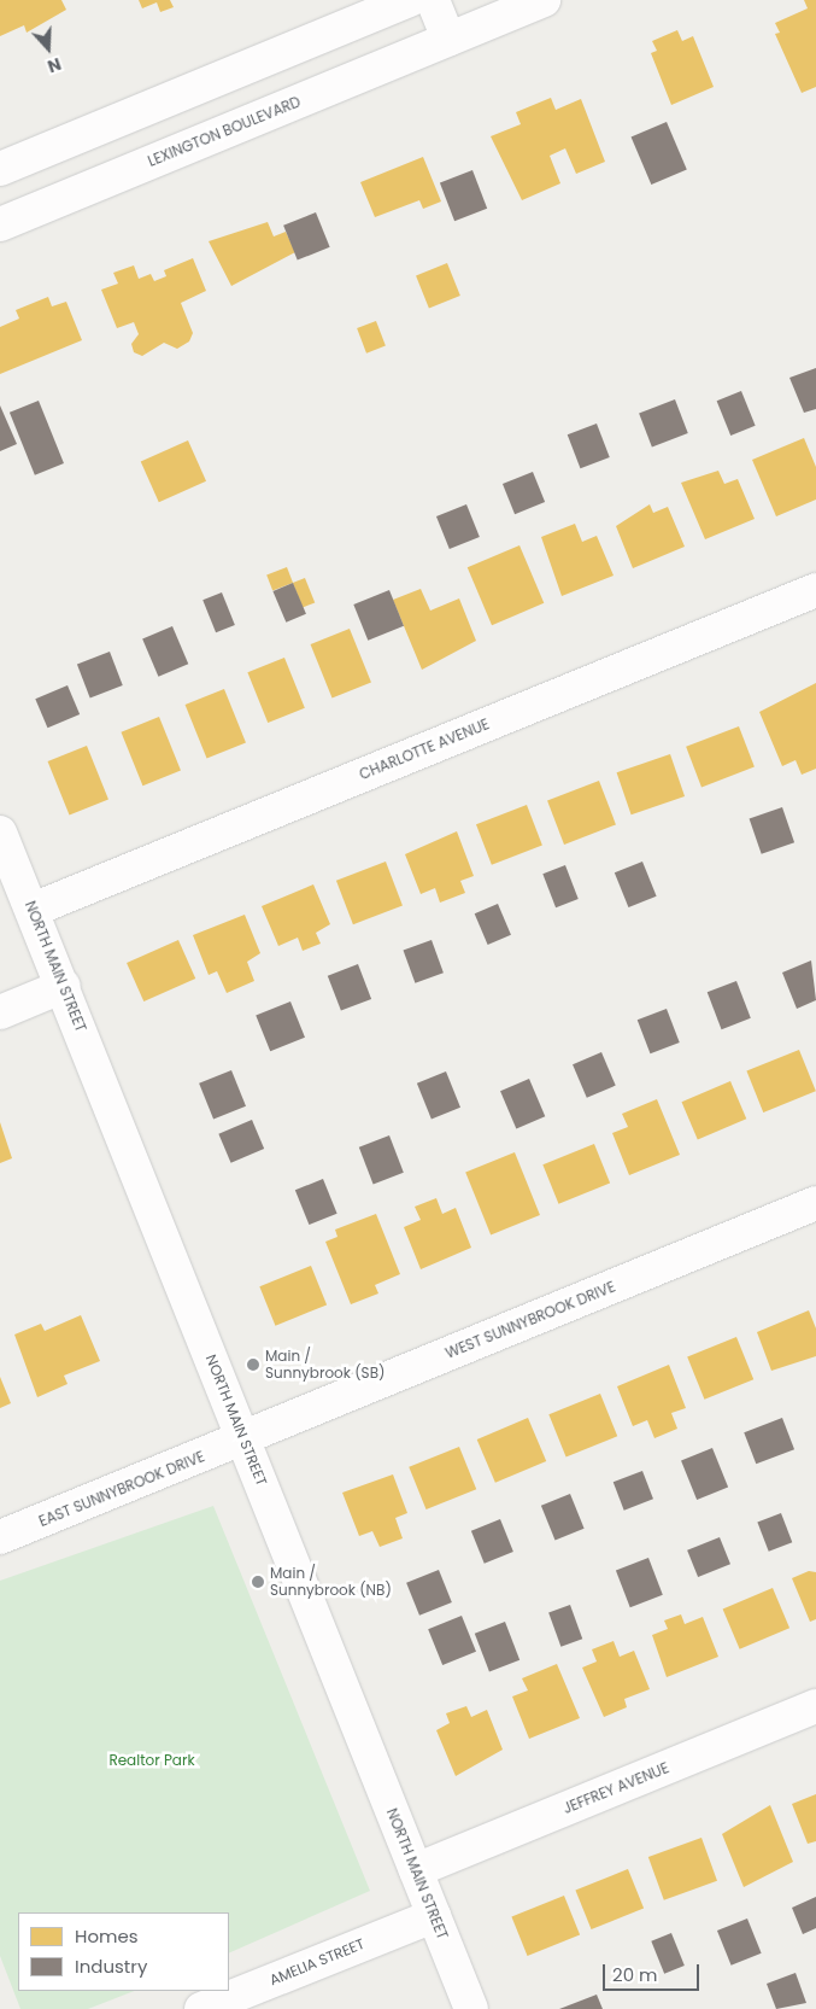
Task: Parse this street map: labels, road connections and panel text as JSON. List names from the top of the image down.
{
  "streets": {
    "street": [
      "LEXINGTON BOULEVARD",
      "CHARLOTTE AVENUE",
      "NORTH MAIN STREET",
      "WEST SUNNYBROOK DRIVE",
      "EAST SUNNYBROOK DRIVE",
      "JEFFREY AVENUE",
      "AMELIA STREET"
    ]
  },
  "crossings": [
    ["CHARLOTTE AVENUE", "NORTH MAIN STREET"],
    ["NORTH MAIN STREET", "WEST SUNNYBROOK DRIVE"],
    ["NORTH MAIN STREET", "EAST SUNNYBROOK DRIVE"],
    ["NORTH MAIN STREET", "JEFFREY AVENUE"],
    ["NORTH MAIN STREET", "AMELIA STREET"],
    ["WEST SUNNYBROOK DRIVE", "EAST SUNNYBROOK DRIVE"]
  ],
  "parks": ["Realtor Park"],
  "places": ["Main / Sunnybrook (SB)", "Main / Sunnybrook (NB)"],
  "legend": ["Homes", "Industry"],
  "scale_bar": "20 m",
  "north": "bottom"
}
